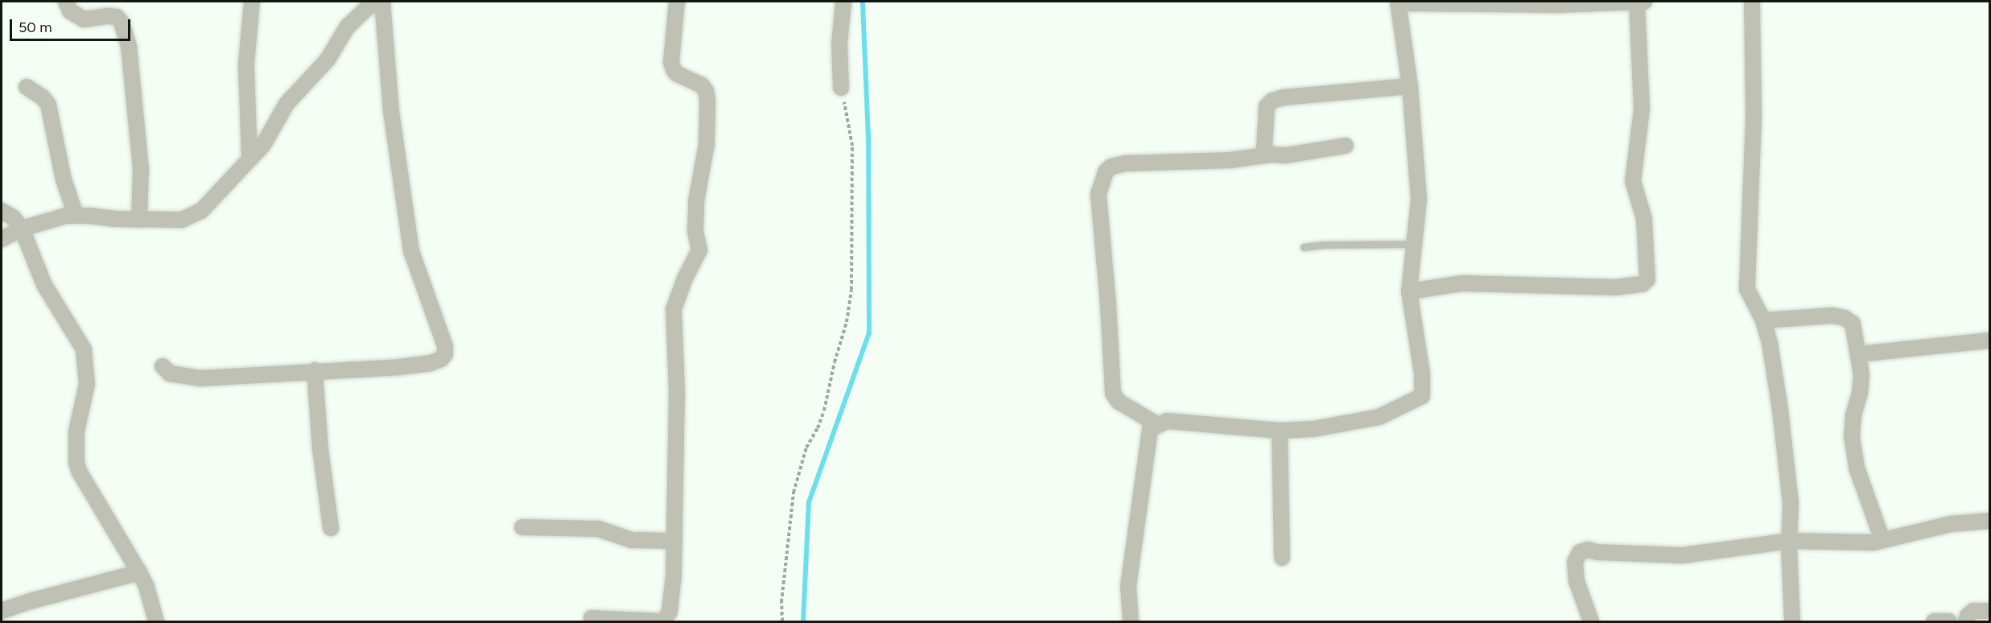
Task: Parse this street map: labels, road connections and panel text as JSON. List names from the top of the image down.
{
  "scale_bar": "50 m"
}
